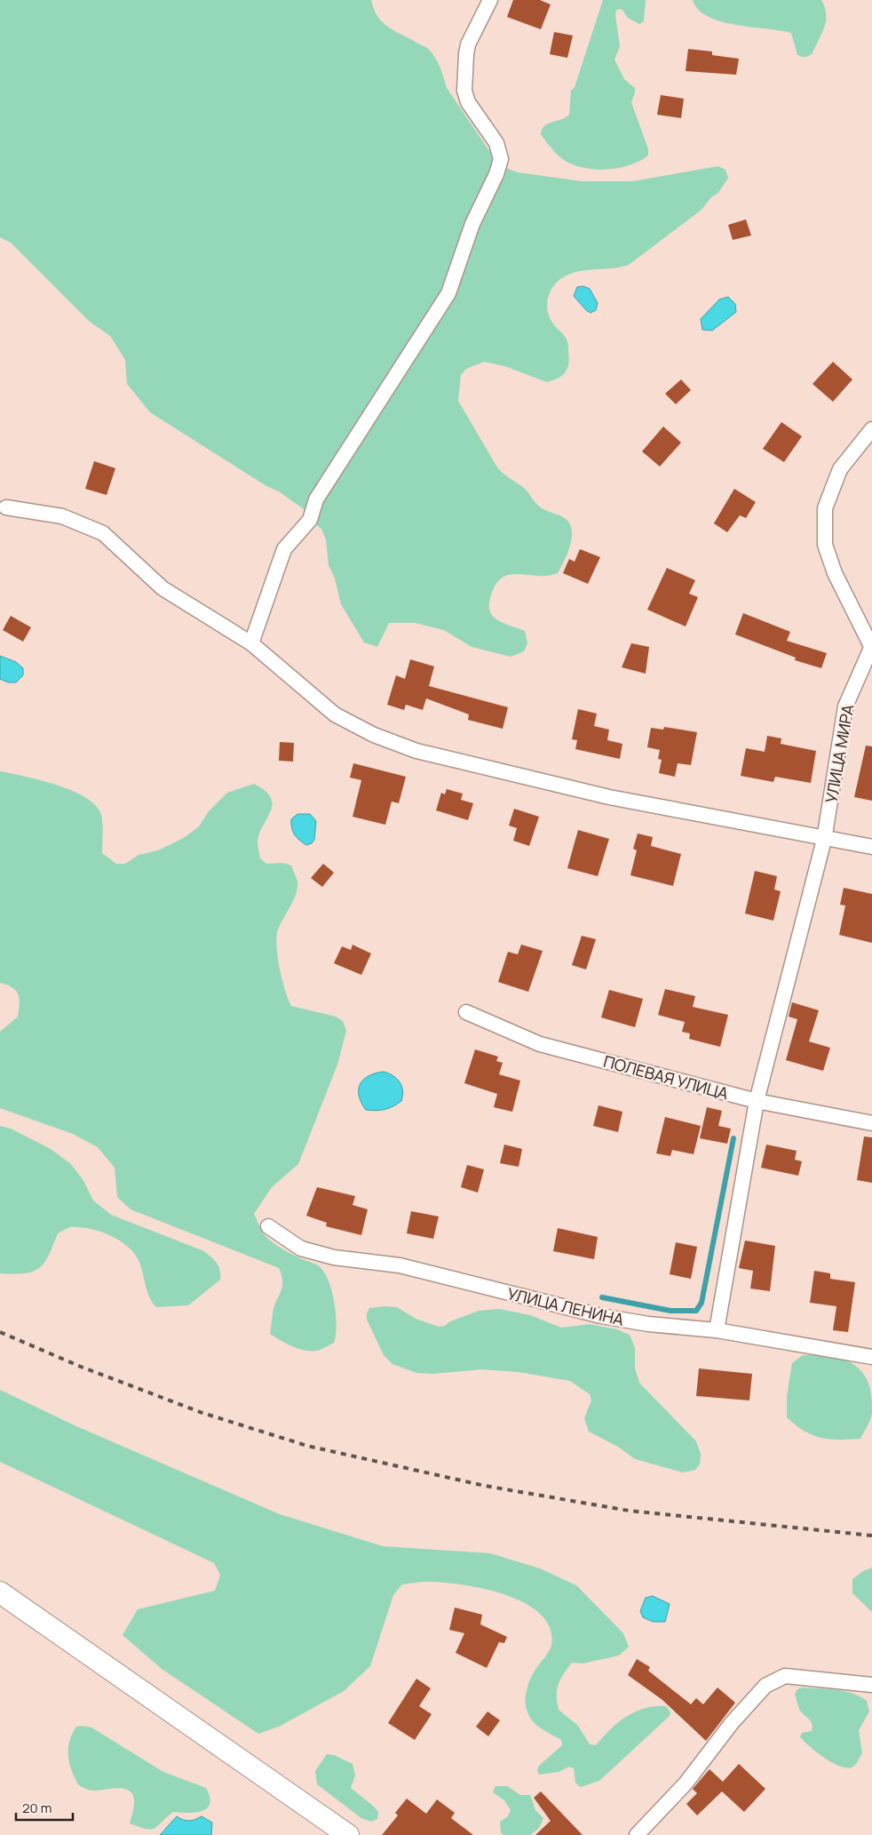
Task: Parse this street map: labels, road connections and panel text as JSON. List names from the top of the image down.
{
  "streets": {
    "street": ["УЛИЦА МИРА", "ПОЛЕВАЯ УЛИЦА", "УЛИЦА ЛЕНИНА"]
  },
  "crossings": [
    ["УЛИЦА МИРА", "ПОЛЕВАЯ УЛИЦА"],
    ["УЛИЦА МИРА", "УЛИЦА ЛЕНИНА"]
  ],
  "scale_bar": "20 m"
}
